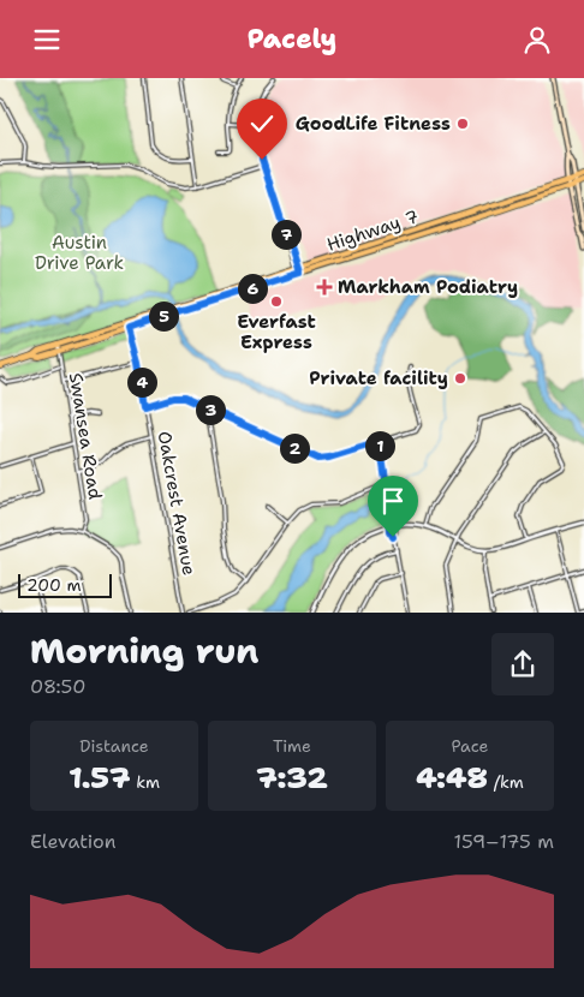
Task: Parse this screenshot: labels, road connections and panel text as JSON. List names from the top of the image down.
{
  "streets": {
    "main road": ["Highway 7"],
    "street": ["Swansea Road", "Oakcrest Avenue"]
  },
  "crossings": [
    ["Highway 7", "Swansea Road"],
    ["Highway 7", "Oakcrest Avenue"]
  ],
  "parks": ["Austin Drive Park"],
  "places": {
    "other": ["GoodLife Fitness", "Everfast Express", "Private facility"],
    "health": ["Markham Podiatry"]
  },
  "scale_bar": "200 m",
  "page": {
    "header": "Pacely",
    "pins": [
      "7",
      "6",
      "5",
      "4",
      "3",
      "1",
      "2"
    ],
    "scale": "200 m",
    "heading": ["Morning run", "08:50"],
    "stats": [
      ["Distance", "1.57 km"],
      ["Time", "7:32"],
      ["Pace", "4:48 /km"]
    ],
    "chart": ["Elevation", "159–175 m"]
  }
}
